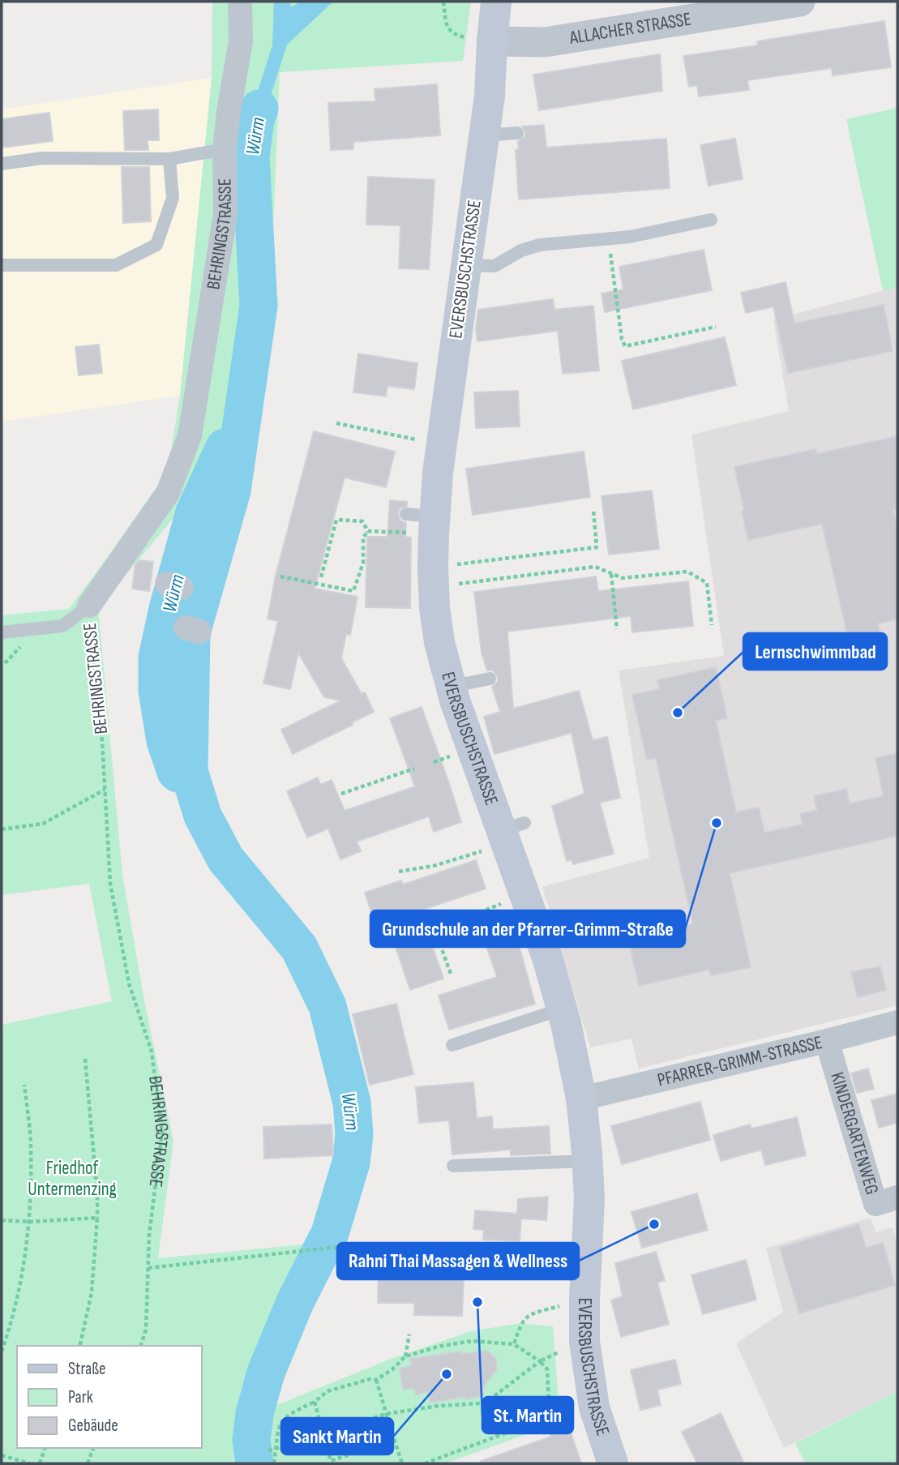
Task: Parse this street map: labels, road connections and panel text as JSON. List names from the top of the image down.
{
  "streets": {
    "main road": ["EVERSBUSCHSTRASSE"],
    "street": [
      "ALLACHER STRASSE",
      "BEHRINGSTRASSE",
      "PFARRER-GRIMM-STRASSE",
      "KINDERGARTENWEG"
    ]
  },
  "crossings": [
    ["ALLACHER STRASSE", "EVERSBUSCHSTRASSE"],
    ["EVERSBUSCHSTRASSE", "PFARRER-GRIMM-STRASSE"],
    ["PFARRER-GRIMM-STRASSE", "KINDERGARTENWEG"]
  ],
  "water": ["Würm"],
  "parks": ["Friedhof Untermenzing"],
  "places": [
    "Lernschwimmbad",
    "Grundschule an der Pfarrer-Grimm-Straße",
    "Rahni Thai Massagen & Wellness",
    "St. Martin",
    "Sankt Martin"
  ],
  "legend": ["Straße", "Park", "Gebäude"]
}
